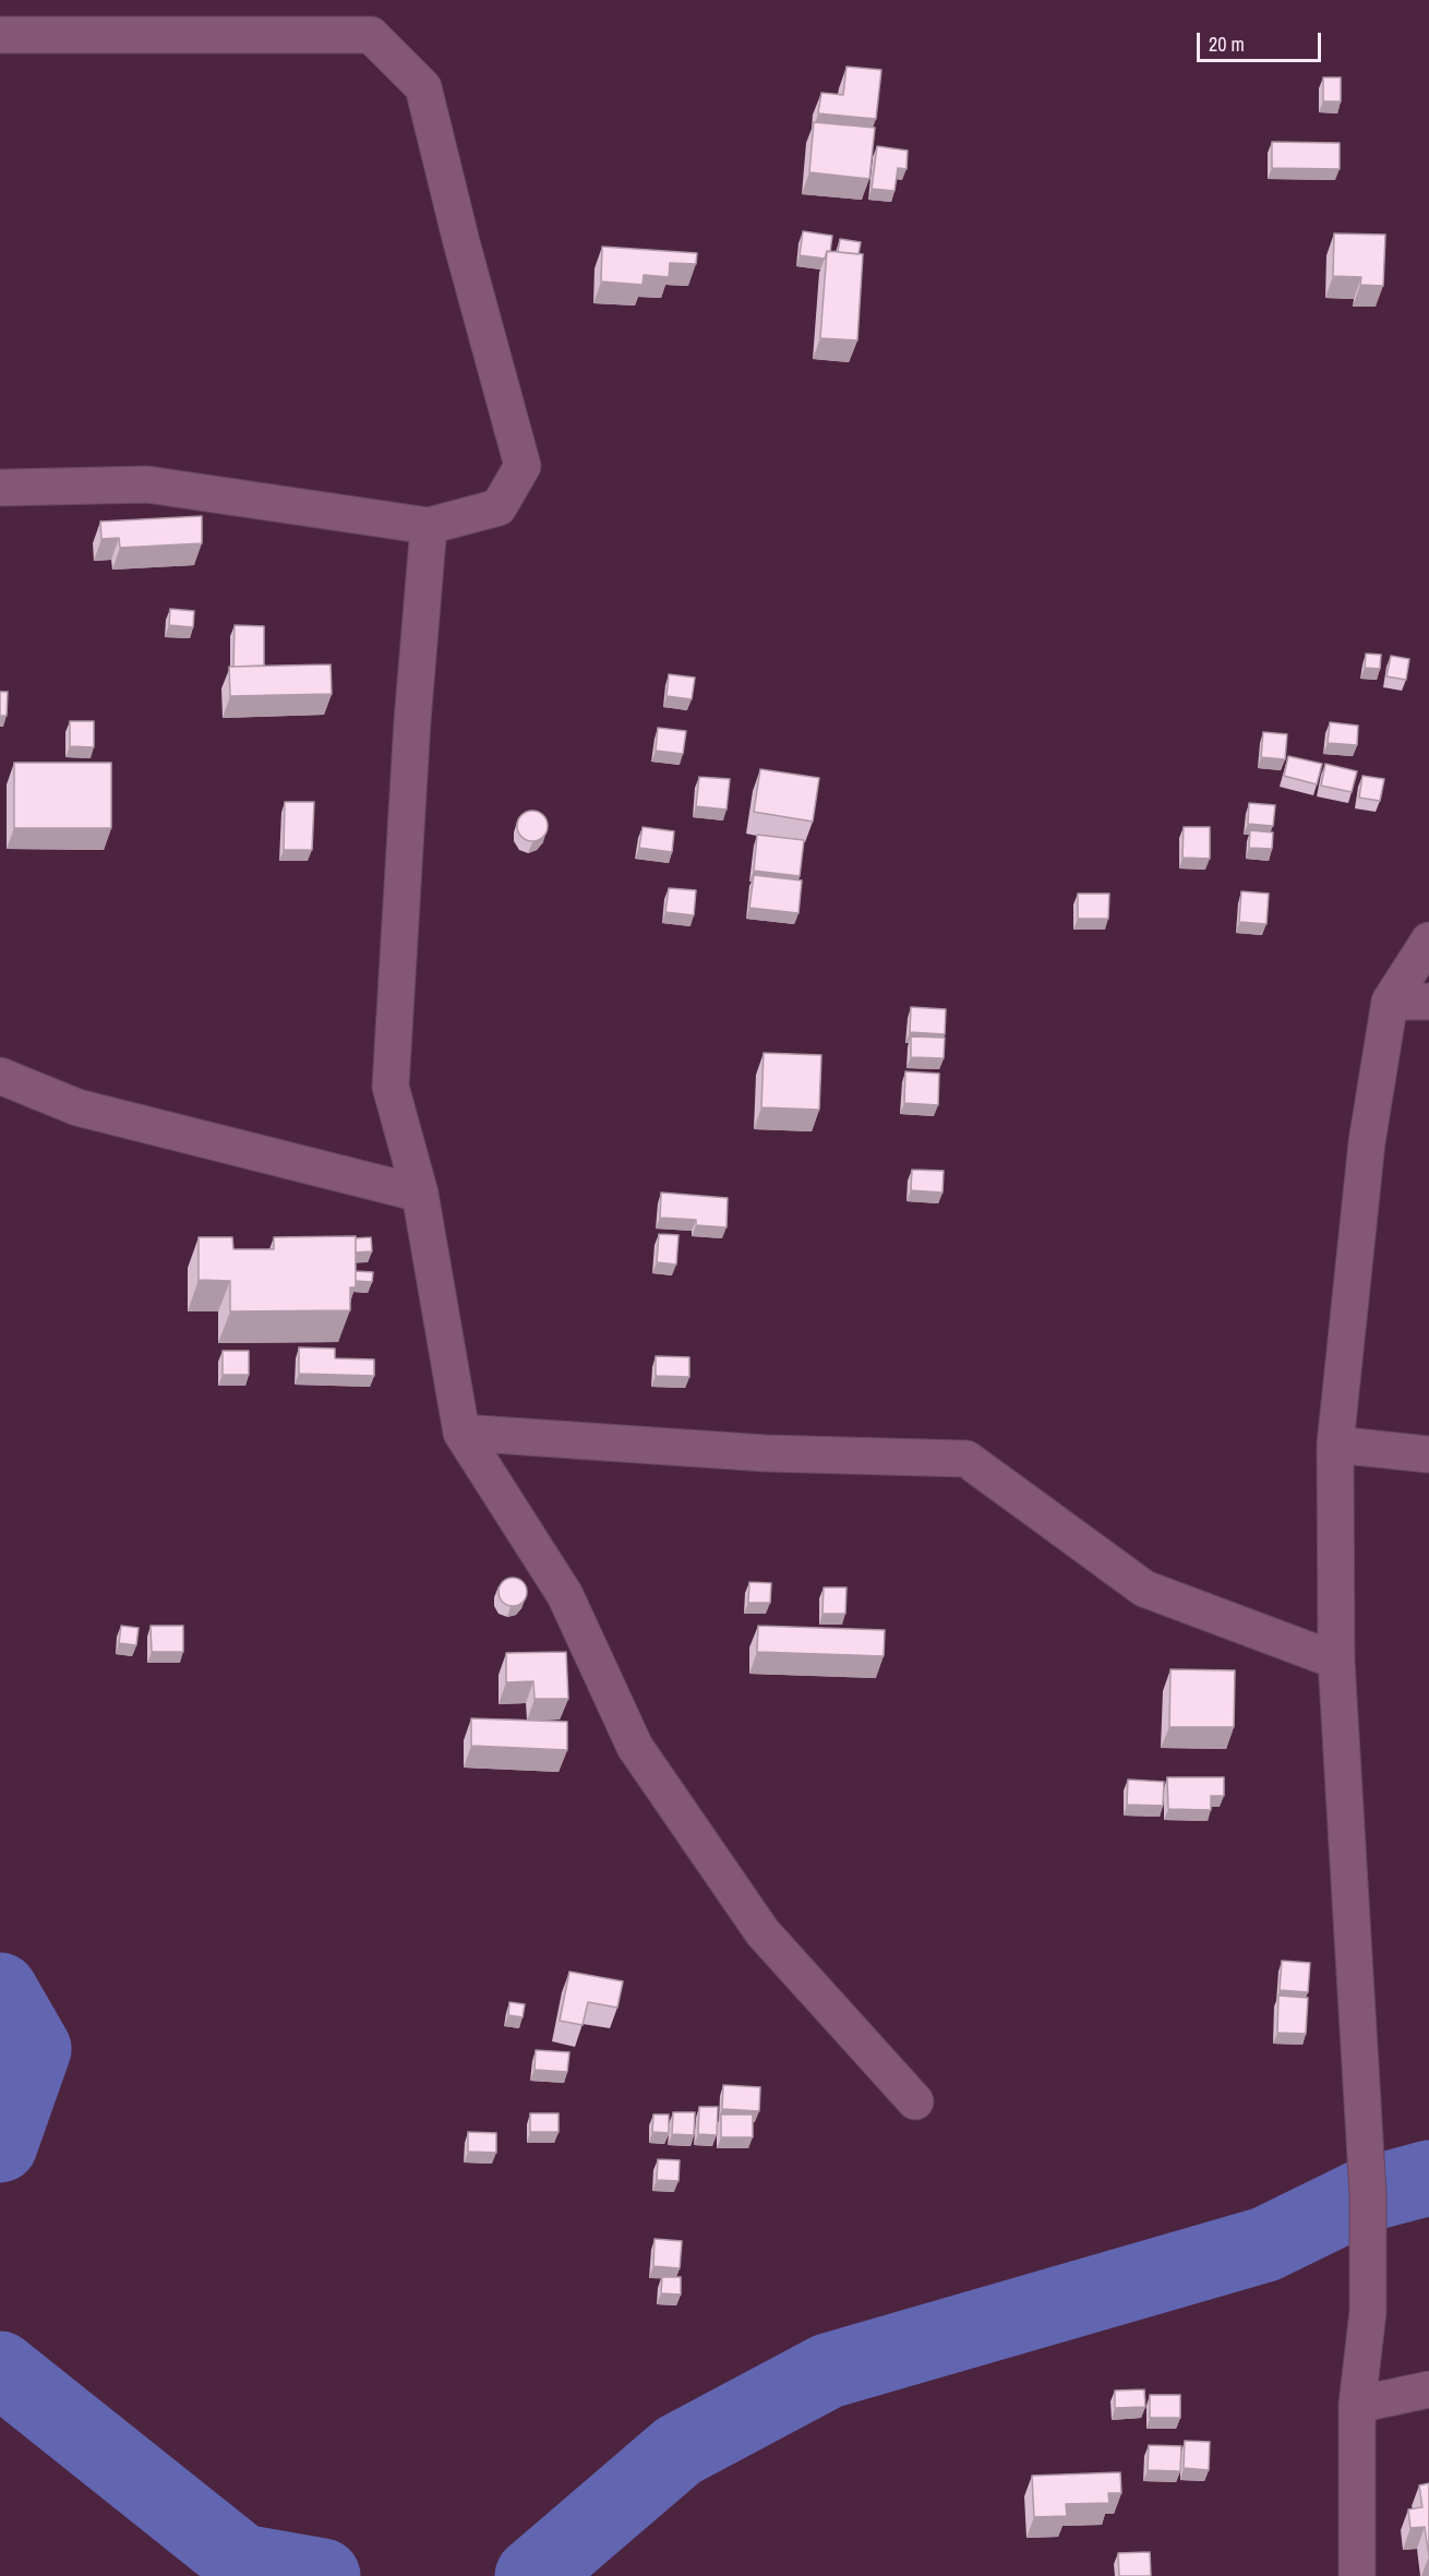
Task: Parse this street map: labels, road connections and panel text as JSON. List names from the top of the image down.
{
  "scale_bar": "20 m"
}
